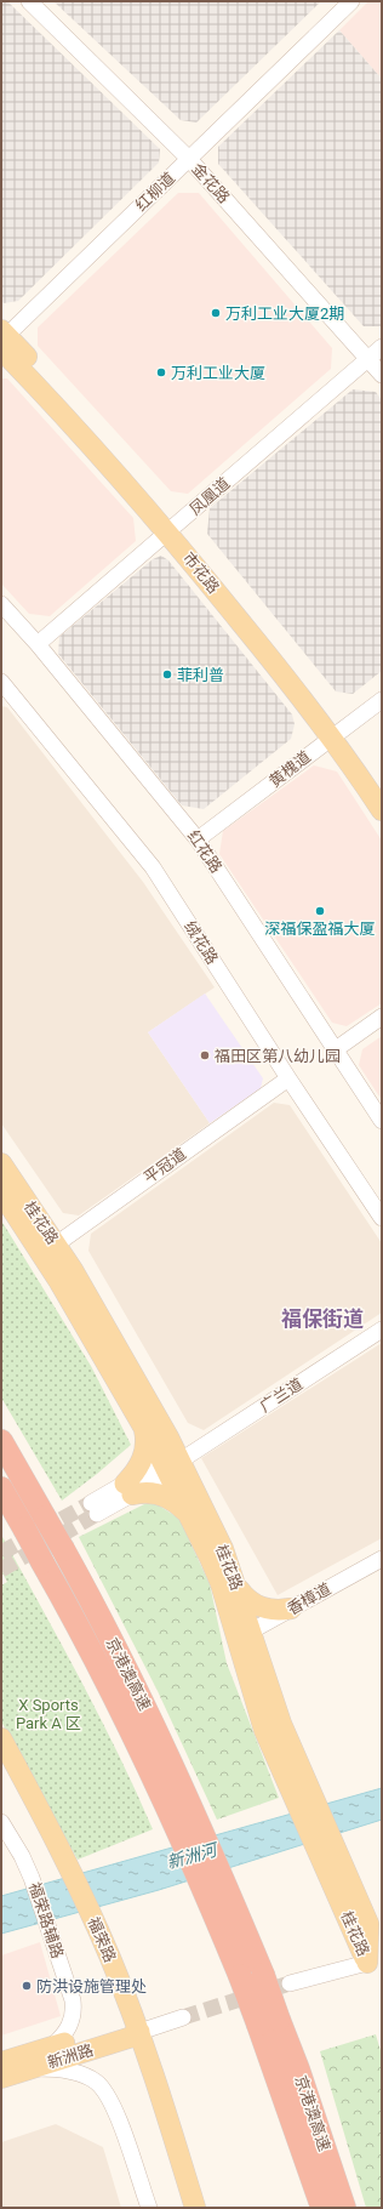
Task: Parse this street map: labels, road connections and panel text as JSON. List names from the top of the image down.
{
  "streets": {
    "highway": ["京港澳高速"],
    "main road": [
      "市花路",
      "桂花路",
      "福荣路",
      "新洲路"
    ],
    "street": [
      "金花路",
      "红柳道",
      "凤凰道",
      "黄槐道",
      "红花路",
      "绒花路",
      "平冠道",
      "广兰道",
      "香樟道",
      "福荣路辅路"
    ]
  },
  "crossings": [
    ["金花路", "红柳道"],
    ["金花路", "凤凰道"],
    ["红柳道", "市花路"],
    ["凤凰道", "市花路"],
    ["凤凰道", "红花路"],
    ["市花路", "黄槐道"],
    ["黄槐道", "红花路"],
    ["绒花路", "平冠道"],
    ["平冠道", "桂花路"],
    ["桂花路", "广兰道"],
    ["桂花路", "香樟道"],
    ["福荣路辅路", "新洲路"],
    ["福荣路", "新洲路"]
  ],
  "districts": ["福保街道"],
  "water": ["新洲河"],
  "parks": ["X Sports Park A 区"],
  "places": [
    "万利工业大厦2期",
    "万利工业大厦",
    "菲利普",
    "深福保盈福大厦",
    "福田区第八幼儿园",
    "防洪设施管理处"
  ]
}
